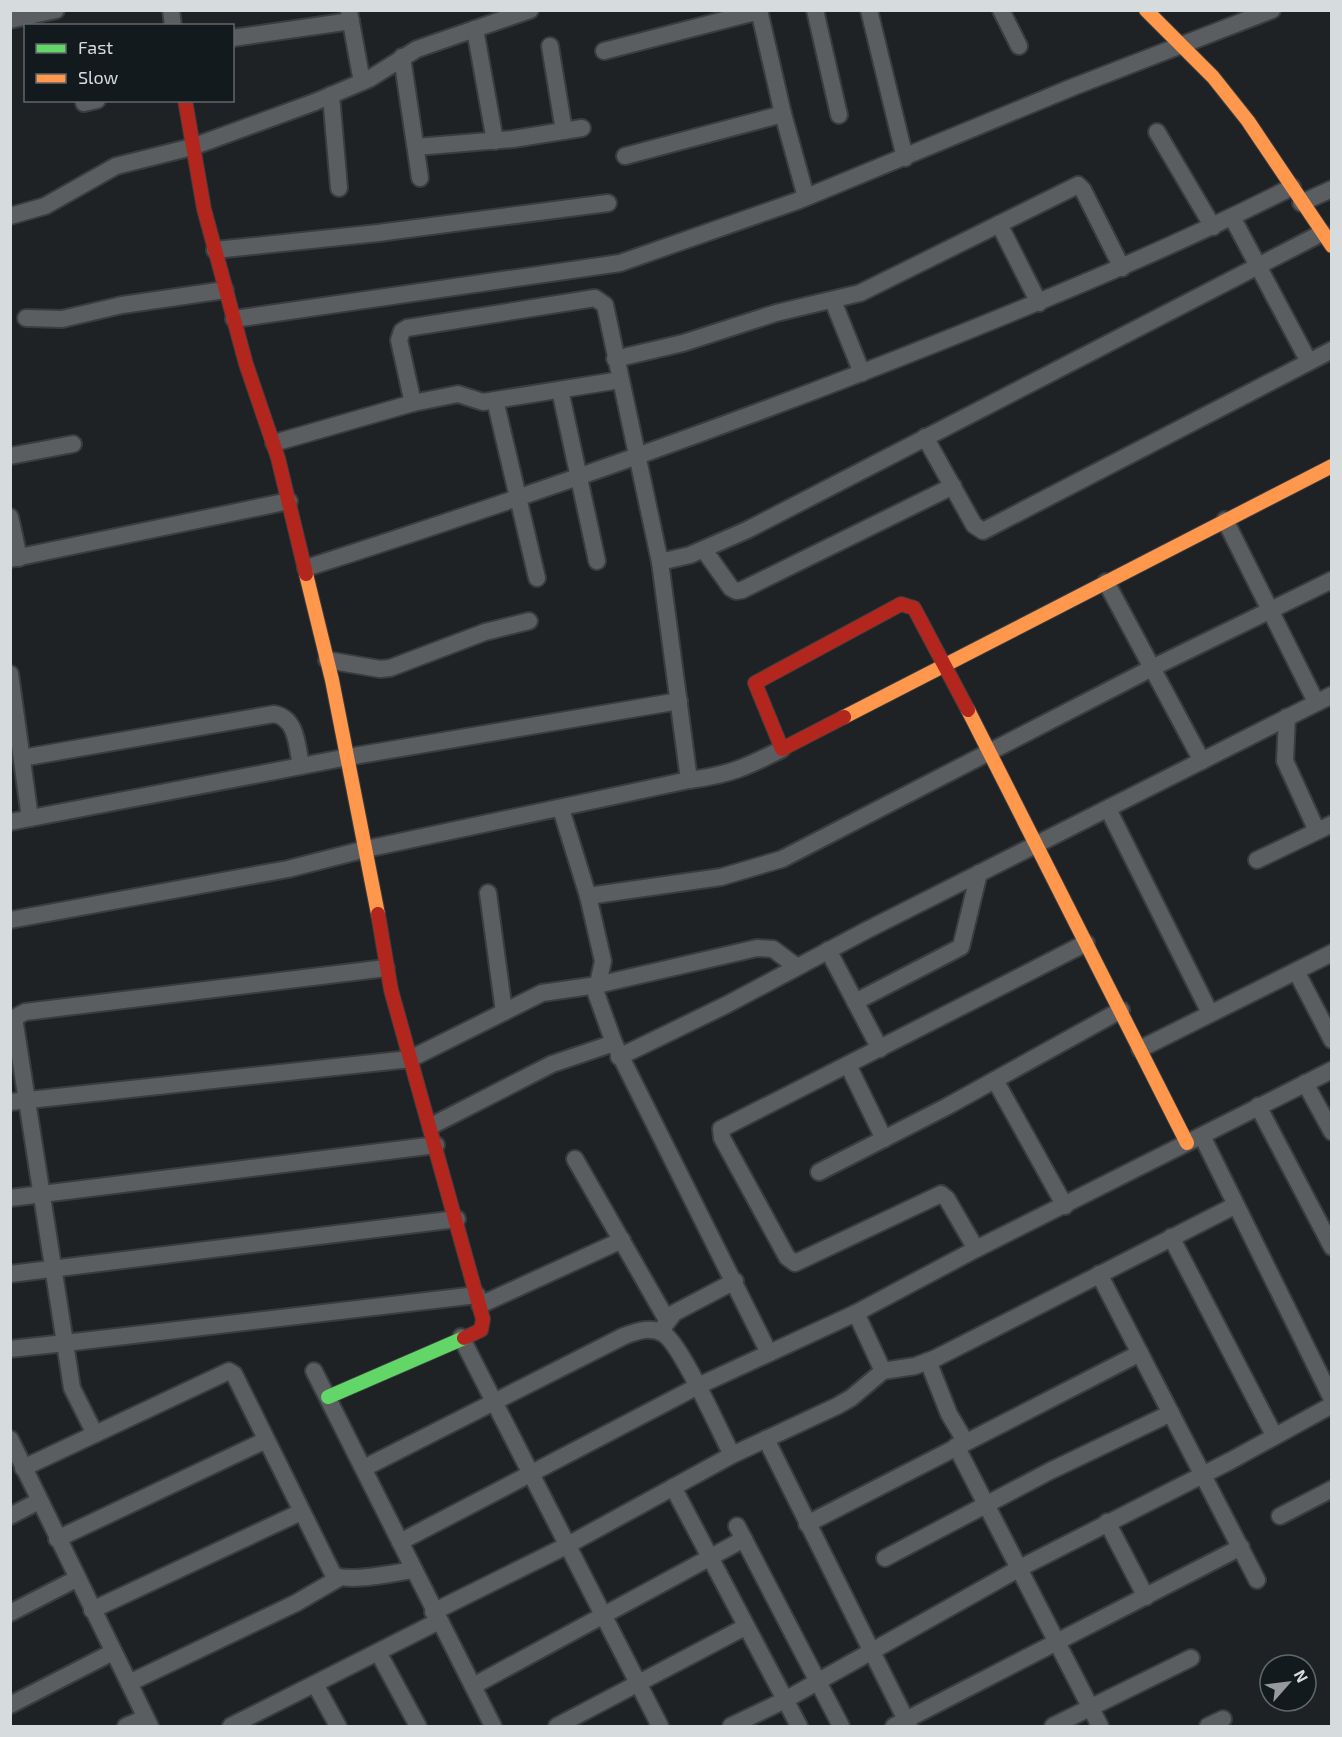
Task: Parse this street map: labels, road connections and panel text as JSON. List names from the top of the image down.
{
  "legend": ["Fast", "Slow"],
  "north": "top right"
}
